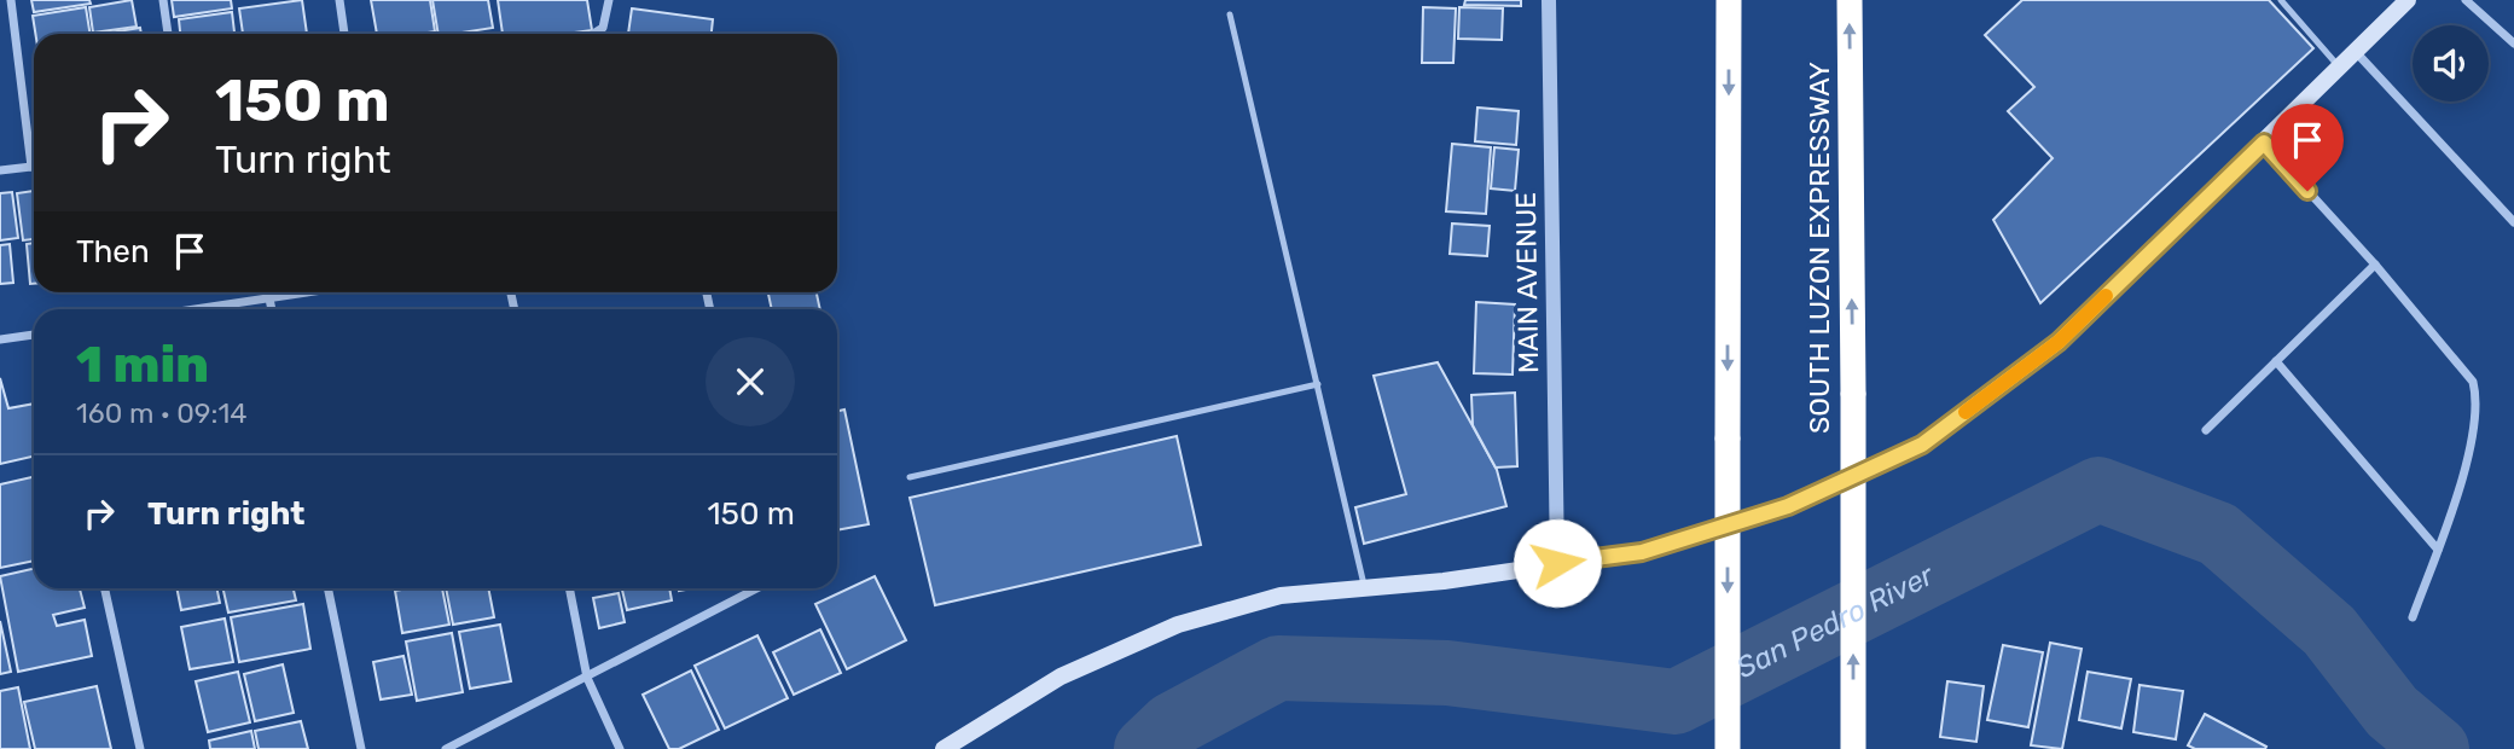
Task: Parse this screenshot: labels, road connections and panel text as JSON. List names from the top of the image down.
{
  "streets": {
    "highway": ["SOUTH LUZON EXPRESSWAY"],
    "street": ["MAIN AVENUE"]
  },
  "water": ["San Pedro River"],
  "page": {
    "turn": ["150 m", "Turn right"],
    "then": "Then",
    "heading": ["1 min", "160 m · 09:14"],
    "list": [
      {
        "name": "Turn right",
        "value": "150 m"
      }
    ]
  }
}
